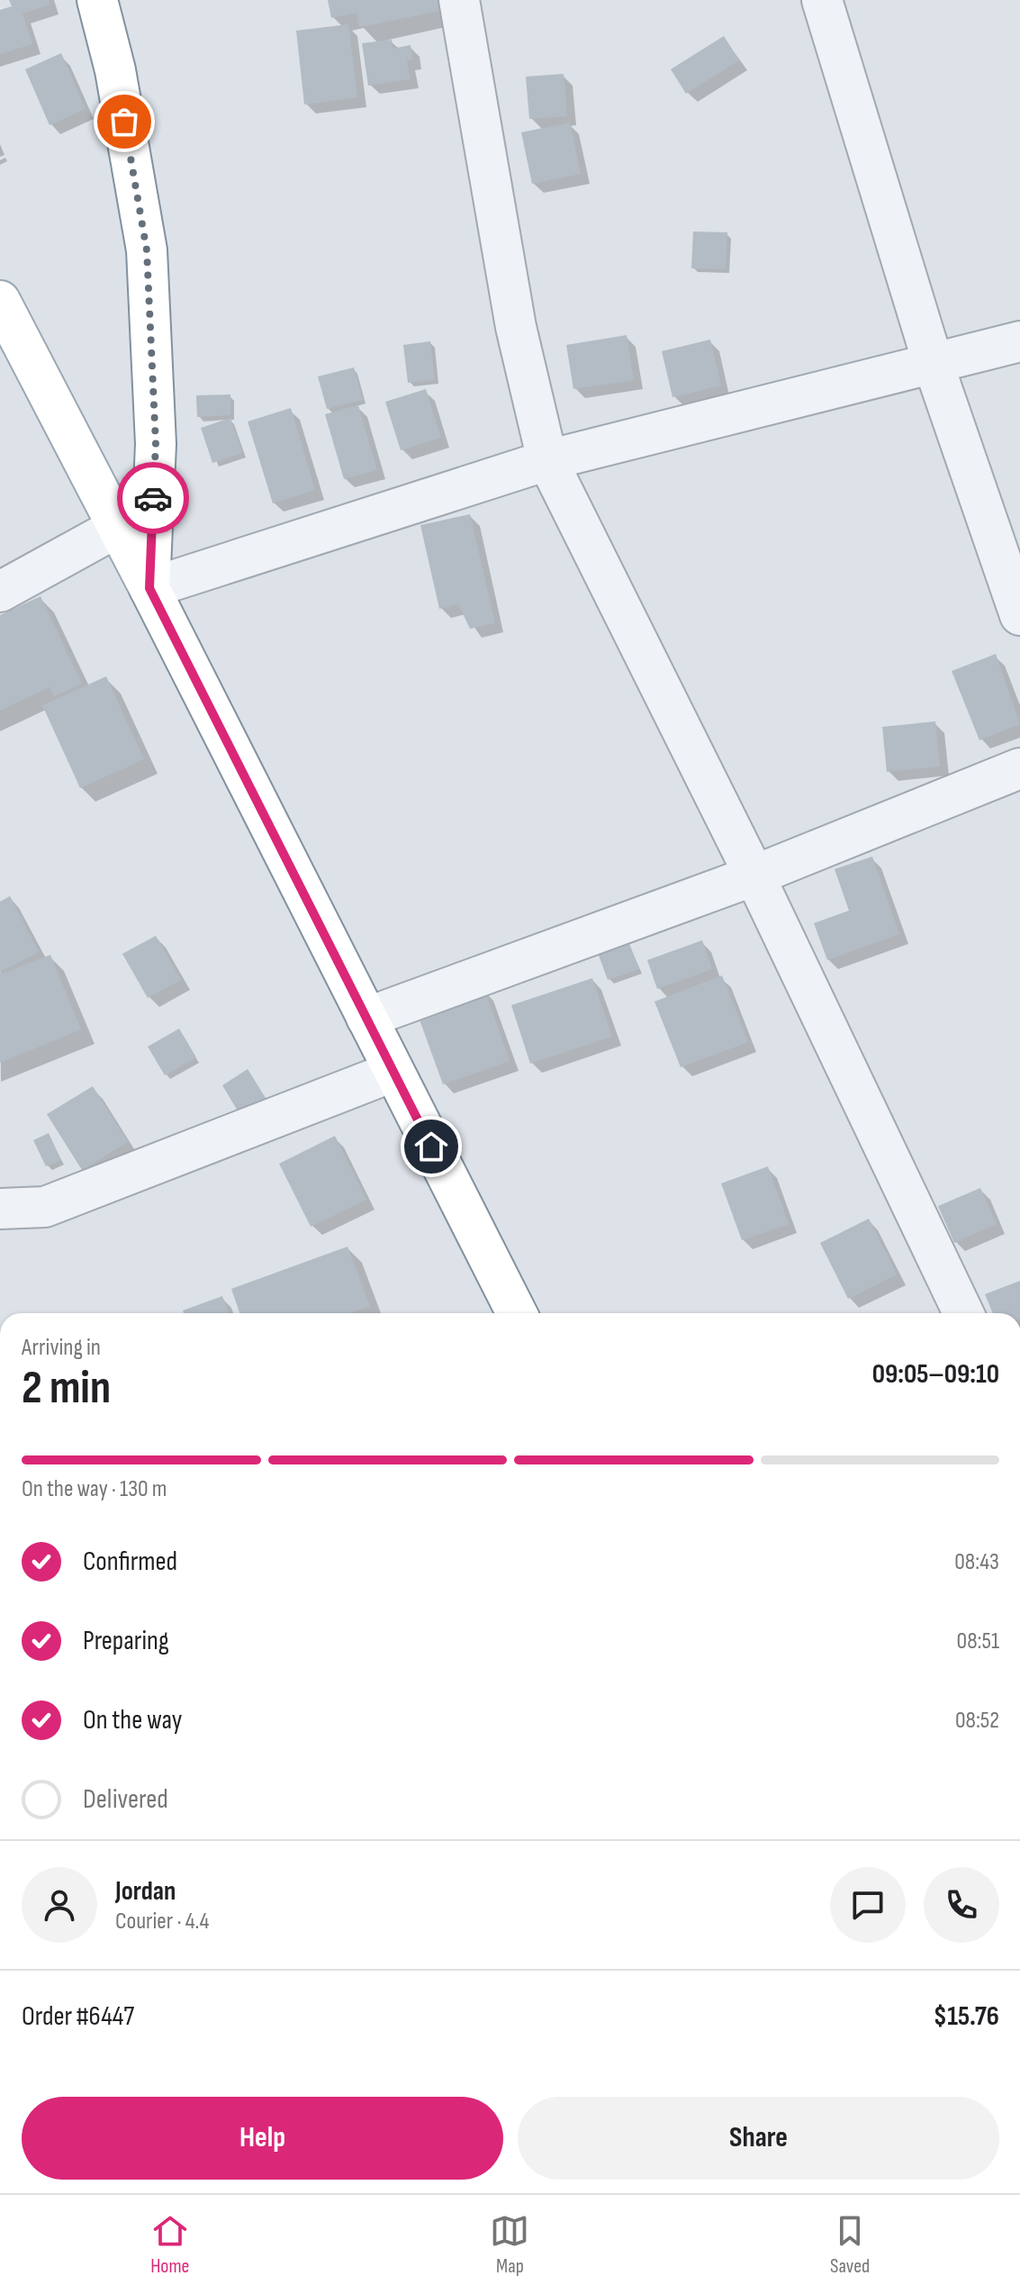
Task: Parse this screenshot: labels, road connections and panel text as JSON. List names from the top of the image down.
{
  "page": {
    "heading": ["2 min", "Arriving in", "09:05–09:10"],
    "panel": [
      "Jordan",
      "Courier · 4.4",
      "Order #6447",
      "$15.76"
    ],
    "bar": "On the way · 130 m",
    "list": [
      ["Confirmed", "08:43"],
      ["Preparing", "08:51"],
      ["On the way", "08:52"],
      "Delivered"
    ],
    "buttons": ["Help", "Share"],
    "tabs": ["Home", "Map", "Saved"]
  }
}
